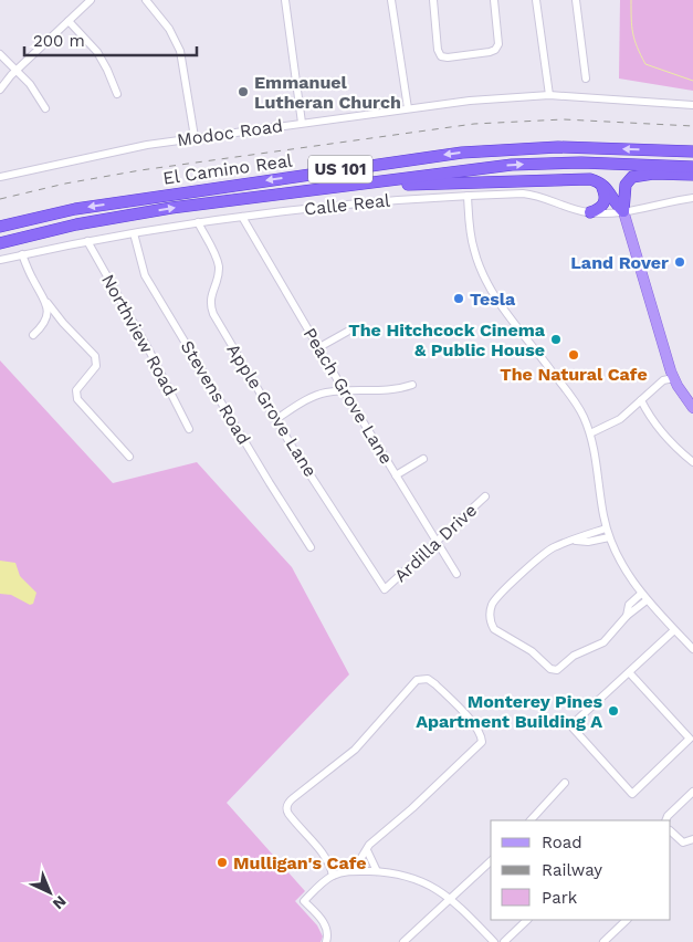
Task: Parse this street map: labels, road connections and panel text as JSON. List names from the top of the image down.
{
  "streets": {
    "highway": ["El Camino Real", "US 101"],
    "street": [
      "Modoc Road",
      "Calle Real",
      "Northview Road",
      "Stevens Road",
      "Peach Grove Lane",
      "Apple Grove Lane",
      "Ardilla Drive"
    ]
  },
  "crossings": [
    ["Calle Real", "Northview Road"],
    ["Calle Real", "Stevens Road"],
    ["Calle Real", "Peach Grove Lane"],
    ["Calle Real", "Apple Grove Lane"],
    ["Peach Grove Lane", "Ardilla Drive"],
    ["Apple Grove Lane", "Ardilla Drive"]
  ],
  "places": [
    "Emmanuel Lutheran Church",
    "Land Rover",
    "Tesla",
    "The Hitchcock Cinema & Public House",
    "The Natural Cafe",
    "Monterey Pines Apartment Building A",
    "Mulligan's Cafe"
  ],
  "legend": ["Road", "Railway", "Park"],
  "scale_bar": "200 m",
  "north": "bottom right"
}
